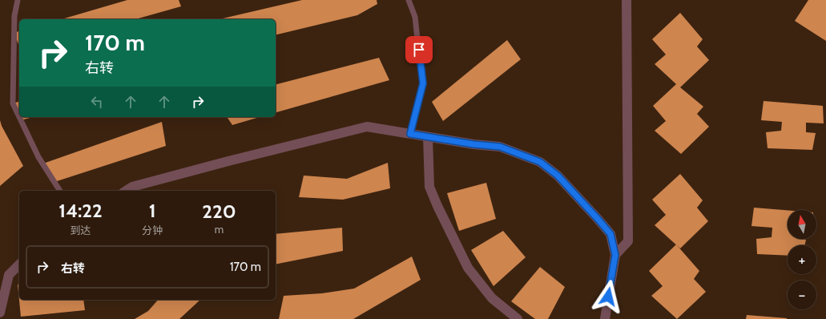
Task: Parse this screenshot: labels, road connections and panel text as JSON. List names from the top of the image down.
{
  "north": "top",
  "page": {
    "turn": ["170 m", "右转"],
    "eta": [
      "14:22",
      "到达",
      "1",
      "分钟",
      "220",
      "m"
    ],
    "map_buttons": ["+", "−"],
    "list": [
      {
        "name": "右转",
        "value": "170 m"
      }
    ]
  }
}
